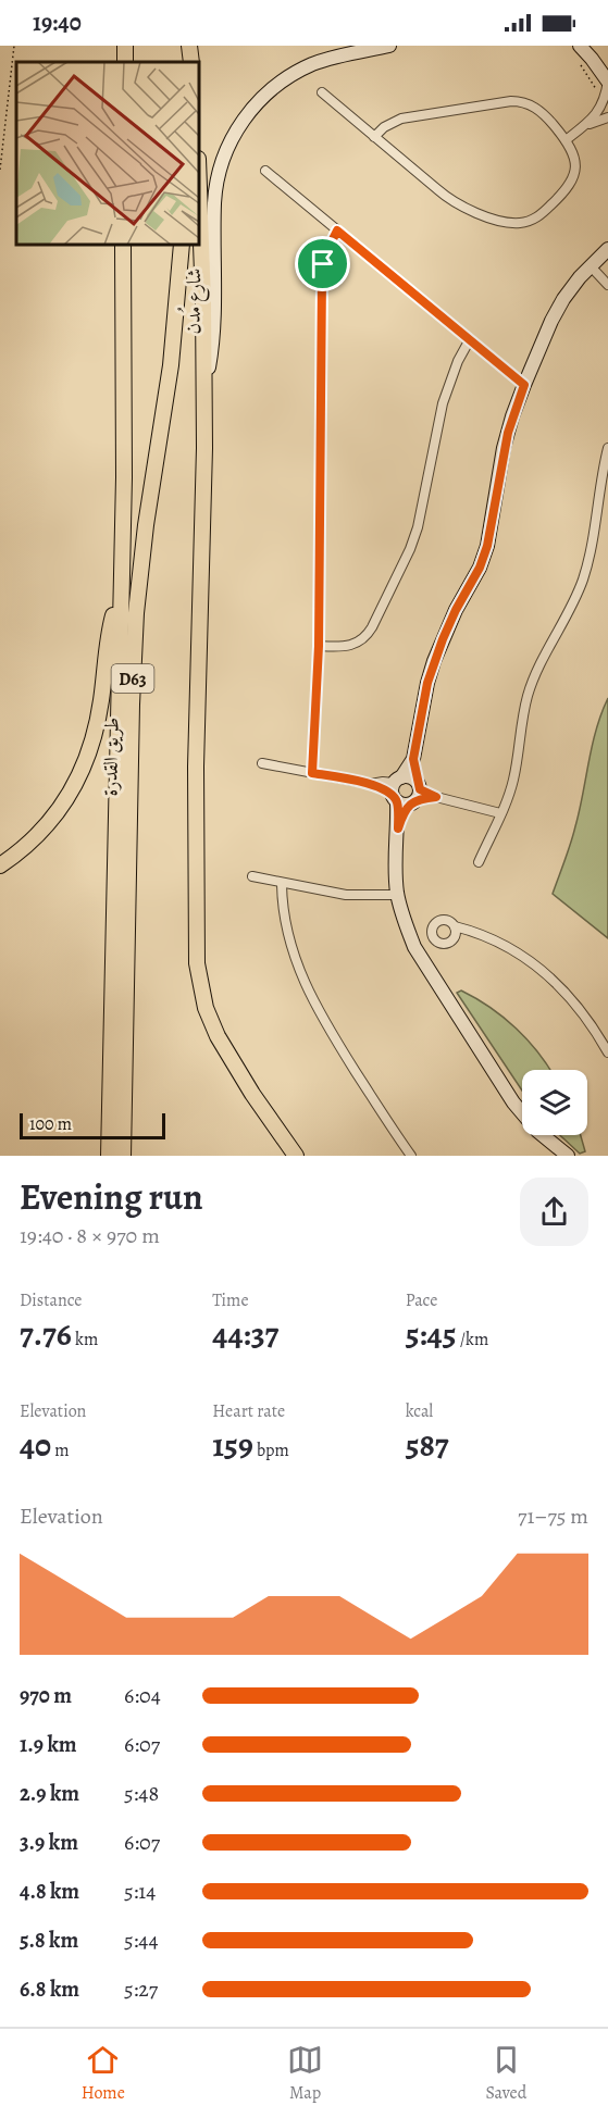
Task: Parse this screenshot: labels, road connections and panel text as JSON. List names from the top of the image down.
{
  "streets": {
    "main road": ["D63", "طريق القدرة"],
    "street": ["شارع مُدن"]
  },
  "scale_bar": "100 m",
  "page": {
    "status": "19:40",
    "scale": "100 m",
    "heading": ["Evening run", "19:40 · 8 × 970 m"],
    "stats": [
      ["Distance", "7.76 km"],
      ["Time", "44:37"],
      ["Pace", "5:45 /km"],
      ["Elevation", "40 m"],
      ["Heart rate", "159 bpm"],
      ["kcal", "587"]
    ],
    "chart": ["Elevation", "71–75 m"],
    "list": [
      {
        "name": "970 m",
        "note": "6:04"
      },
      {
        "name": "1.9 km",
        "note": "6:07"
      },
      {
        "name": "2.9 km",
        "note": "5:48"
      },
      {
        "name": "3.9 km",
        "note": "6:07"
      },
      {
        "name": "4.8 km",
        "note": "5:14"
      },
      {
        "name": "5.8 km",
        "note": "5:44"
      },
      {
        "name": "6.8 km",
        "note": "5:27"
      }
    ],
    "tabs": ["Home", "Map", "Saved"]
  }
}
